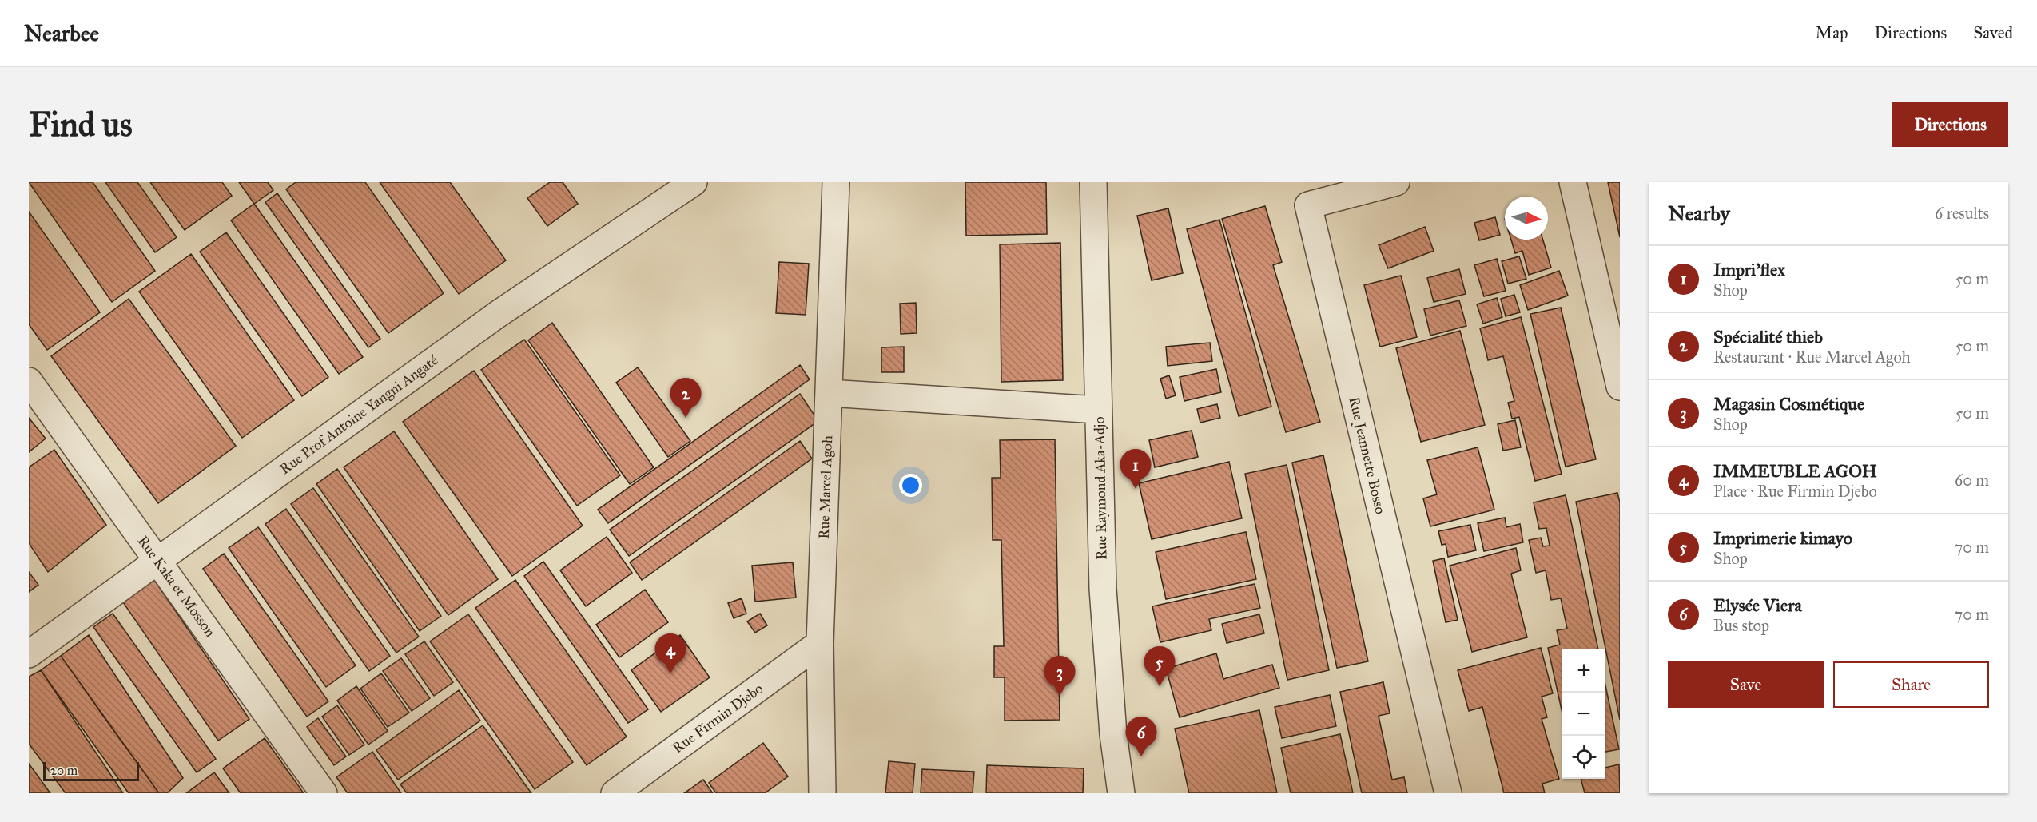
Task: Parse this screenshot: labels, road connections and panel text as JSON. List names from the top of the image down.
{
  "streets": {
    "street": [
      "Rue Prof Antoine Yangni Angaté",
      "Rue Jeannette Bosso",
      "Rue Marcel Agoh",
      "Rue Raymond Aka-Adjo",
      "Rue Kaka et Mosson",
      "Rue Firmin Djebo"
    ]
  },
  "crossings": [
    ["Rue Prof Antoine Yangni Angaté", "Rue Kaka et Mosson"],
    ["Rue Marcel Agoh", "Rue Firmin Djebo"]
  ],
  "scale_bar": "20 m",
  "north": "right",
  "page": {
    "header": "Nearbee",
    "nav": ["Map", "Directions", "Saved"],
    "buttons": [
      "Directions",
      ["Save", "Share"]
    ],
    "title": "Find us",
    "heading": ["Nearby", "6 results"],
    "list": [
      {
        "mark": "1",
        "name": "Impri'flex",
        "note": "Shop",
        "value": "50 m"
      },
      {
        "mark": "2",
        "name": "Spécialité thieb",
        "note": "Restaurant · Rue Marcel Agoh",
        "value": "50 m"
      },
      {
        "mark": "3",
        "name": "Magasin Cosmétique",
        "note": "Shop",
        "value": "50 m"
      },
      {
        "mark": "4",
        "name": "IMMEUBLE AGOH",
        "note": "Place · Rue Firmin Djebo",
        "value": "60 m"
      },
      {
        "mark": "5",
        "name": "Imprimerie kimayo",
        "note": "Shop",
        "value": "70 m"
      },
      {
        "mark": "6",
        "name": "Elysée Viera",
        "note": "Bus stop",
        "value": "70 m"
      }
    ],
    "pins": [
      "2",
      "1",
      "4",
      "5",
      "3",
      "6"
    ],
    "map_buttons": ["+", "−"],
    "scale": "20 m"
  }
}
